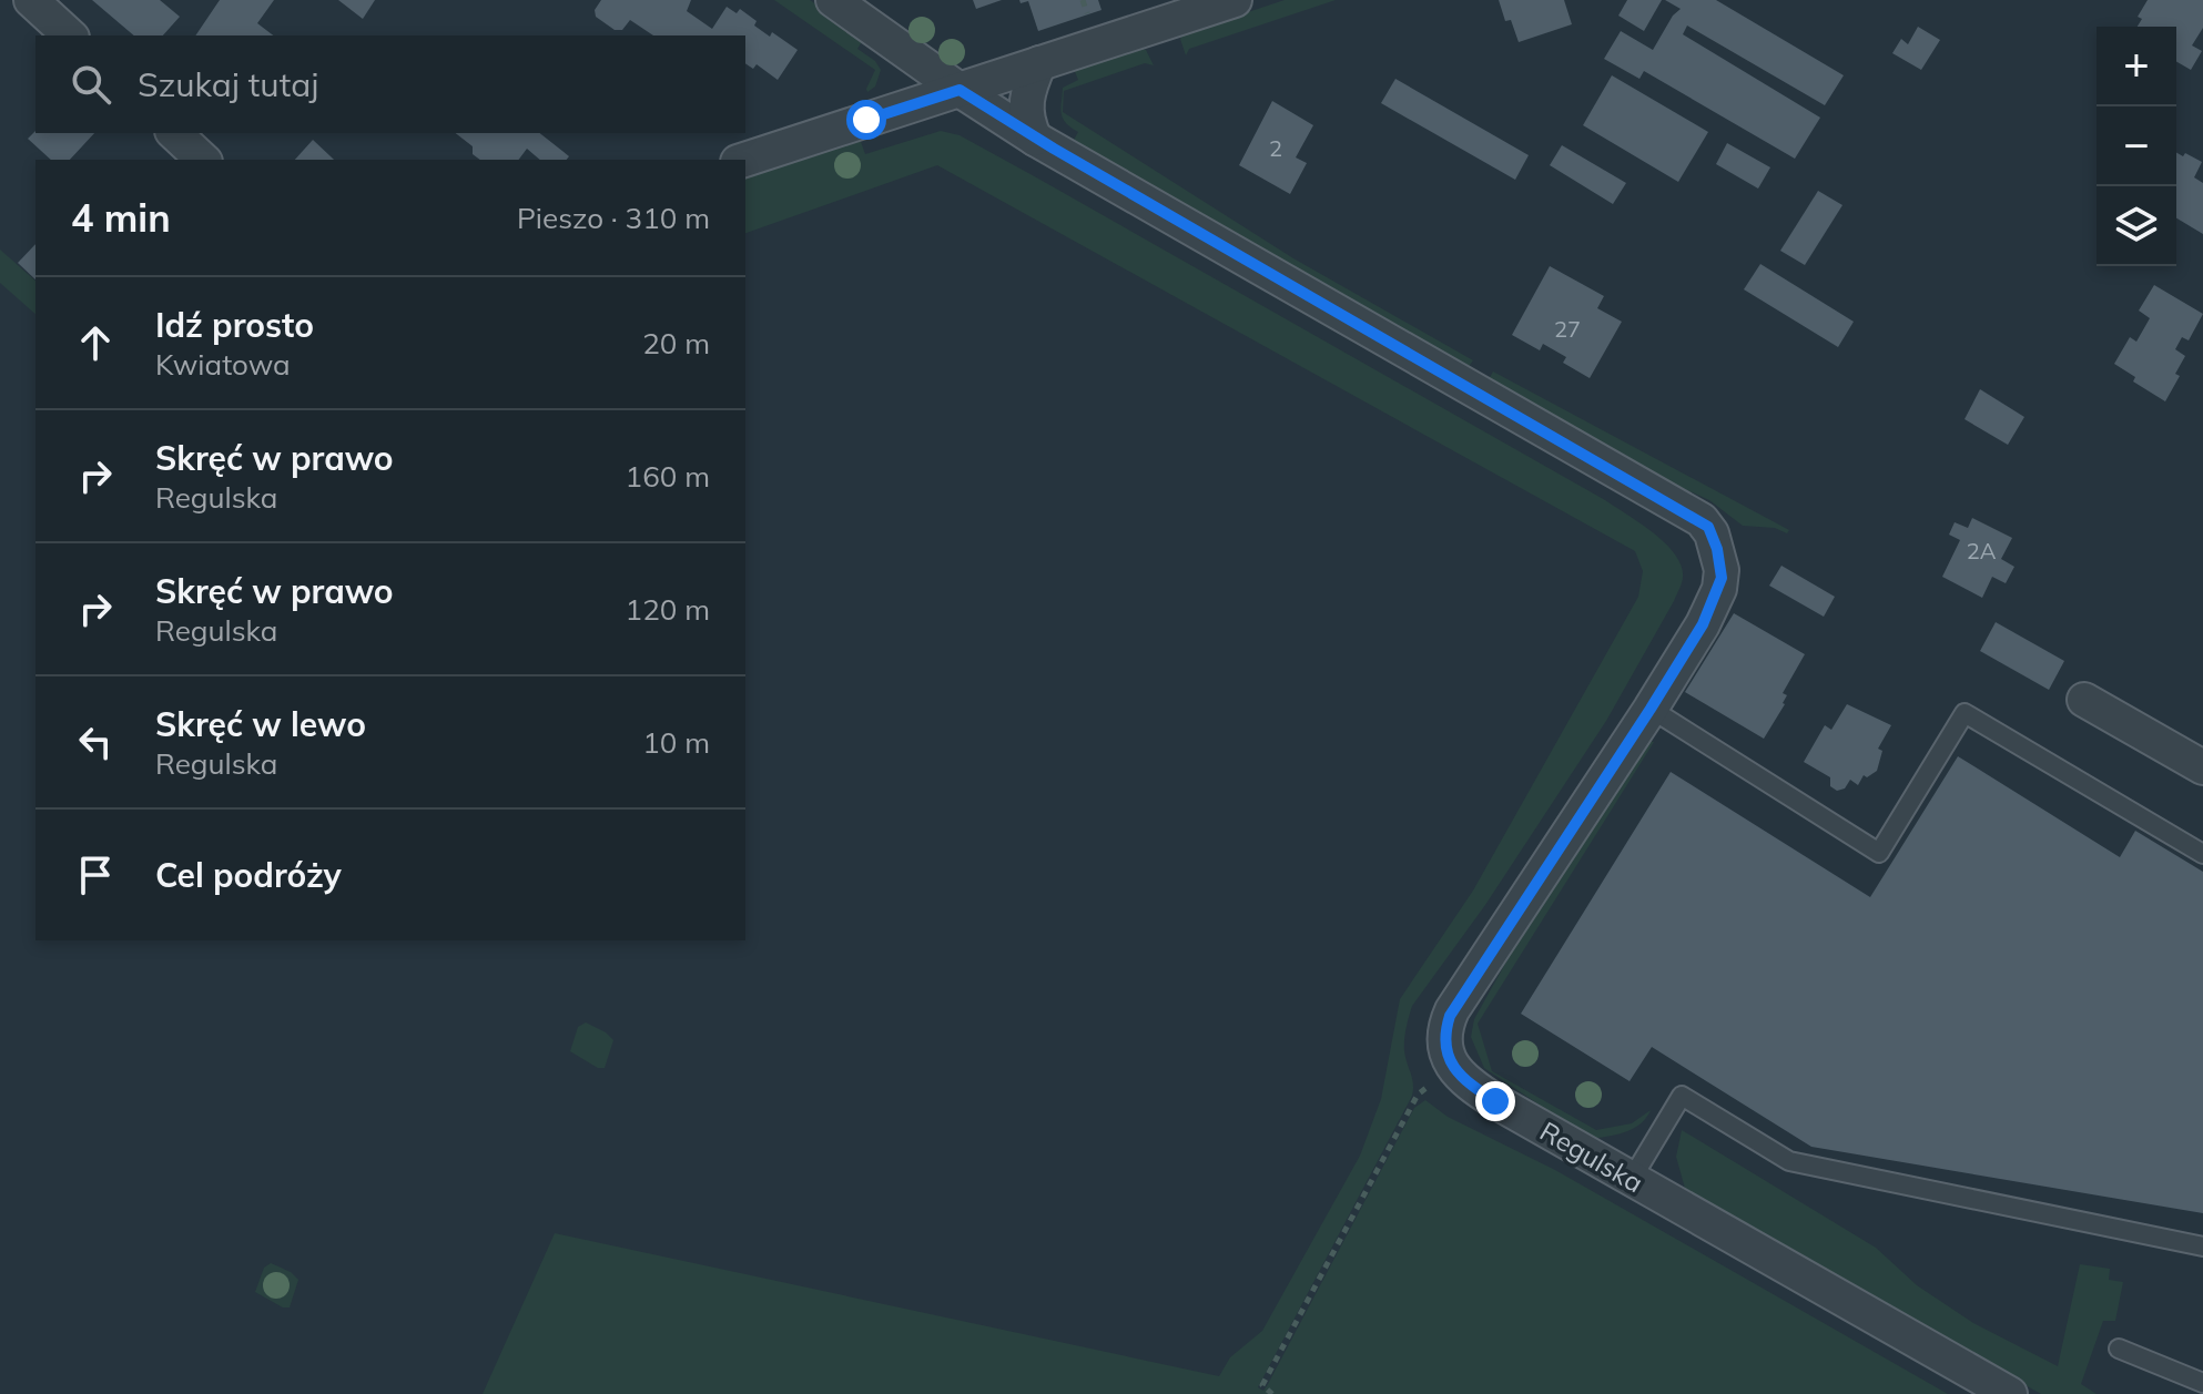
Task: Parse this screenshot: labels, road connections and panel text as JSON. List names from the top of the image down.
{
  "streets": {
    "street": ["Regulska"]
  },
  "house_numbers": ["2", "27", "2A"],
  "page": {
    "map_buttons": ["+", "−"],
    "search": "Szukaj tutaj",
    "heading": ["4 min", "Pieszo · 310 m"],
    "list": [
      ["Idź prosto", "Kwiatowa", "20 m"],
      ["Skręć w prawo", "Regulska", "160 m"],
      ["Skręć w prawo", "Regulska", "120 m"],
      ["Skręć w lewo", "Regulska", "10 m"],
      "Cel podróży"
    ]
  }
}
